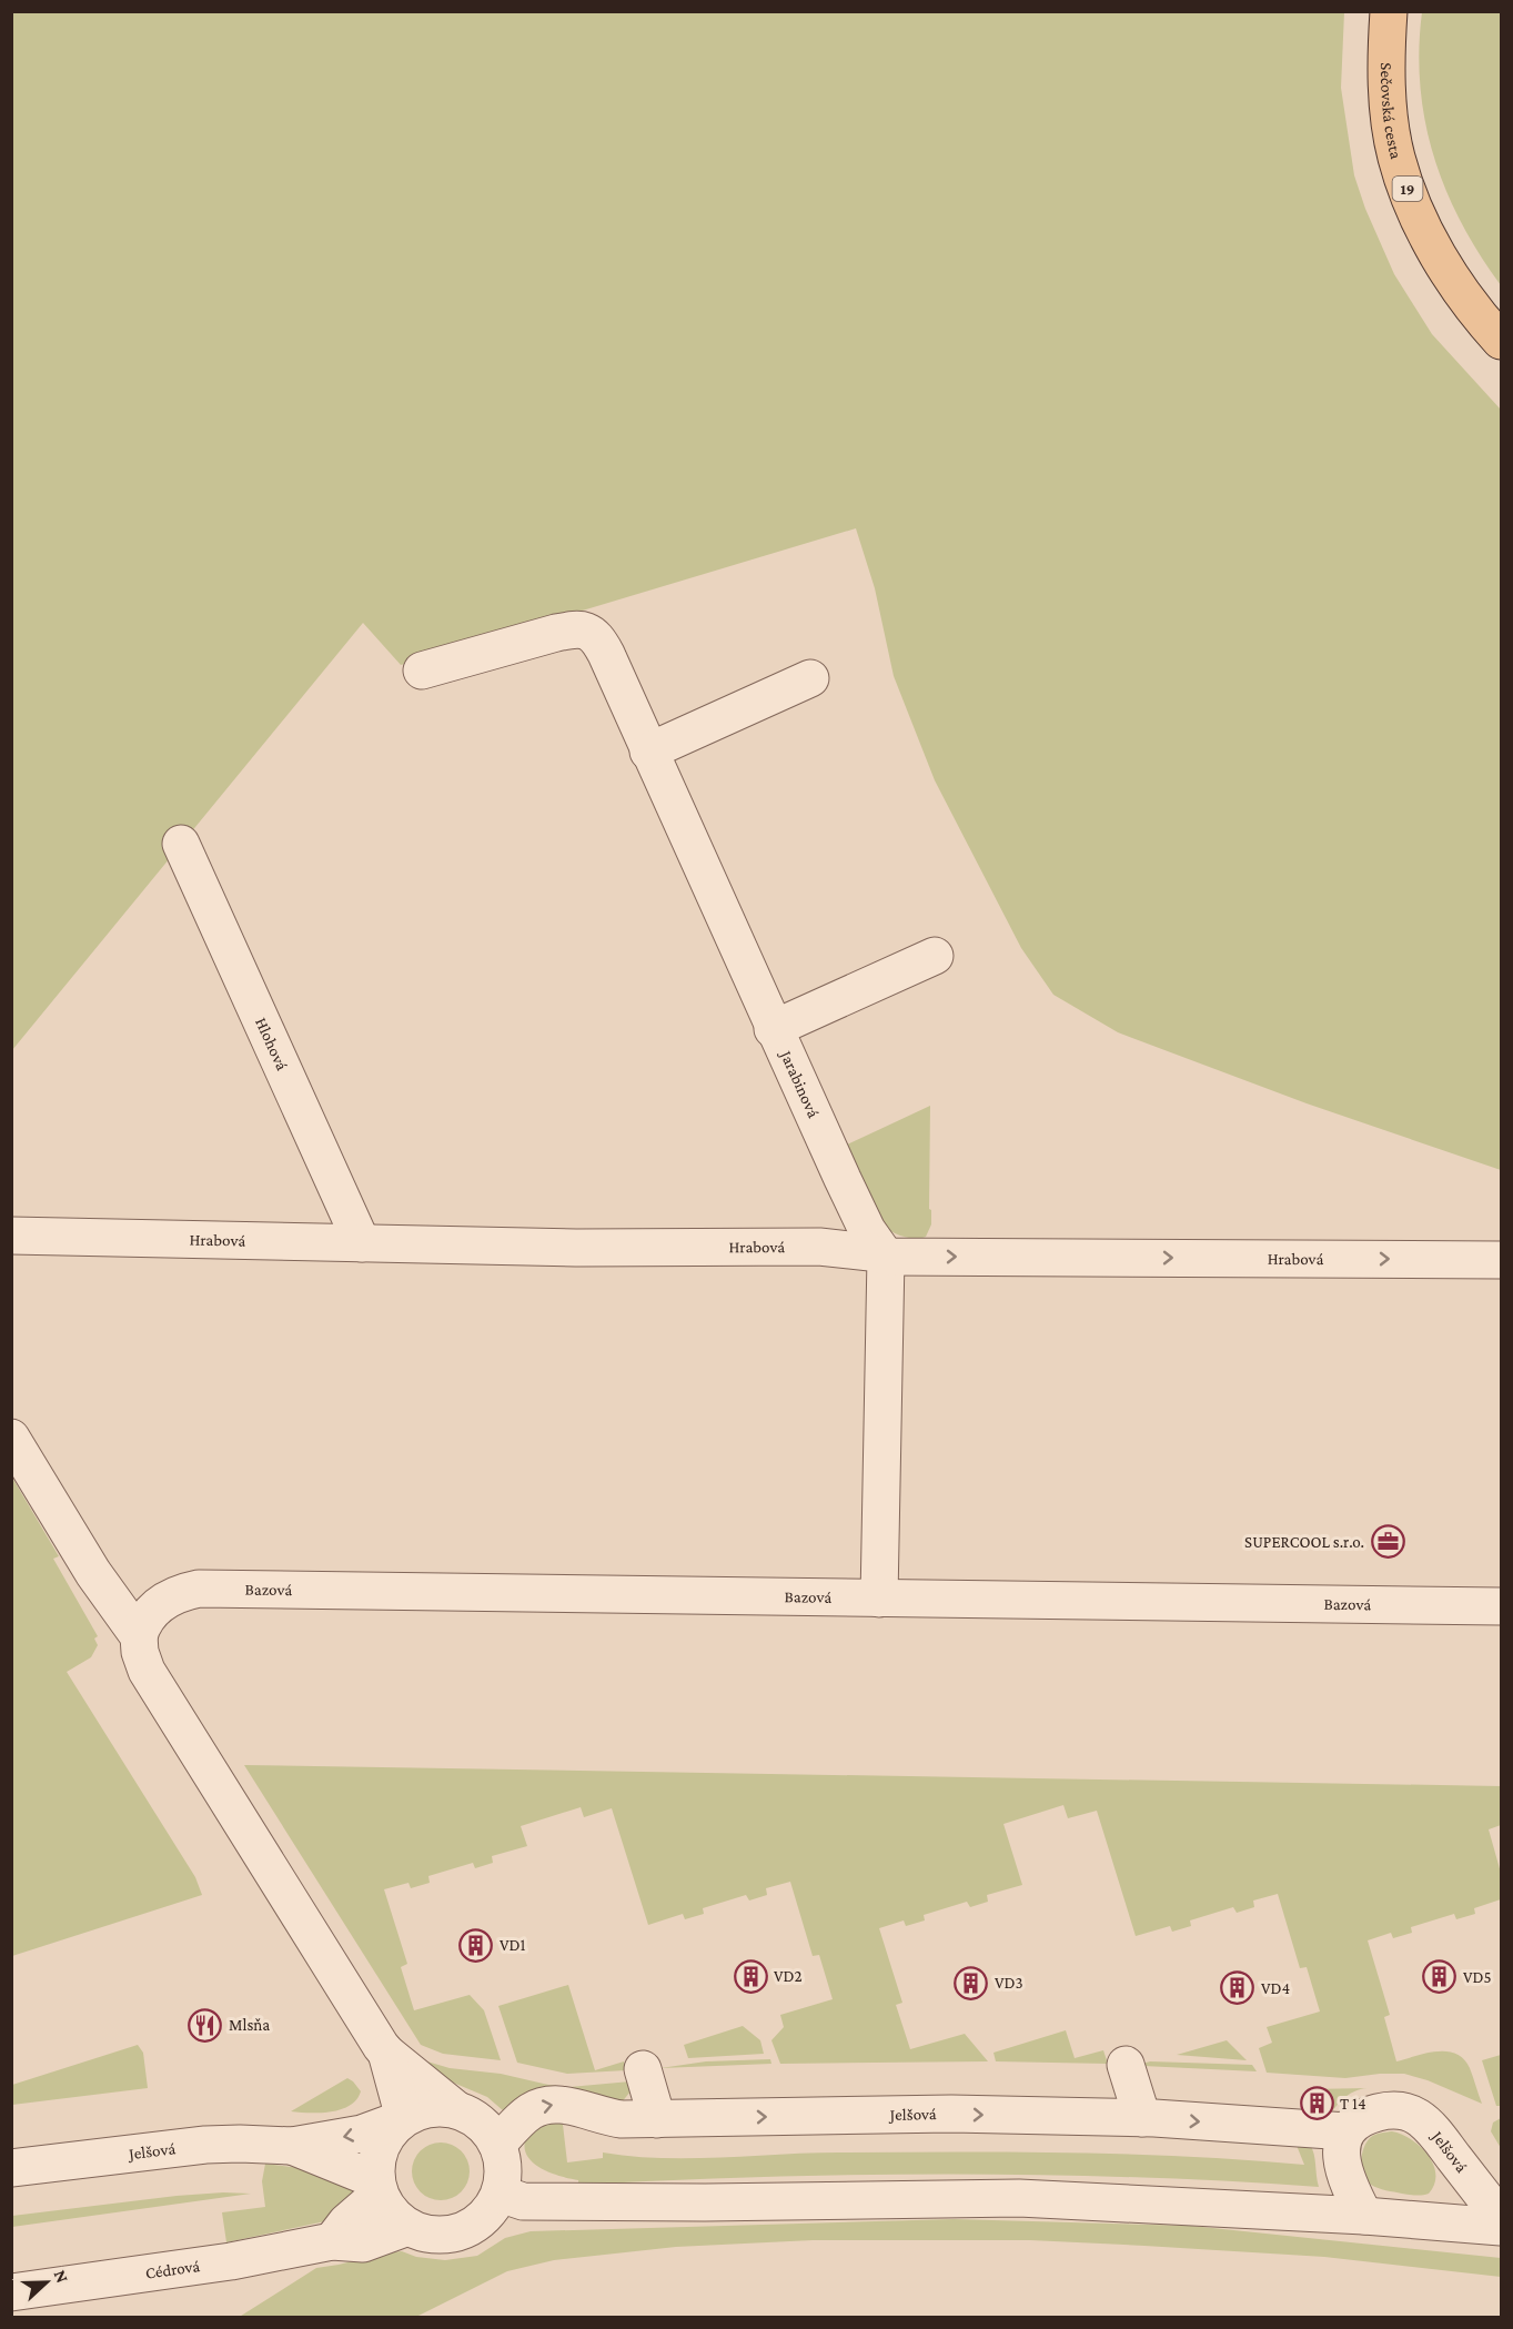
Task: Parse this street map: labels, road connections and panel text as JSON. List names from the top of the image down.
{
  "streets": {
    "main road": ["Sečovská cesta", "19"],
    "street": [
      "Hlohová",
      "Jarabinová",
      "Hrabová",
      "Bazová",
      "Jelšová",
      "Cédrová"
    ]
  },
  "crossings": [
    ["Hlohová", "Hrabová"],
    ["Jarabinová", "Hrabová"],
    ["Jelšová", "Cédrová"]
  ],
  "one_way": ["Hrabová"],
  "places": {
    "office": ["SUPERCOOL s.r.o."],
    "building": [
      "VD1",
      "VD2",
      "VD5",
      "VD3",
      "VD4",
      "T 14"
    ],
    "restaurant": ["Mlsňa"]
  },
  "north": "right"
}
